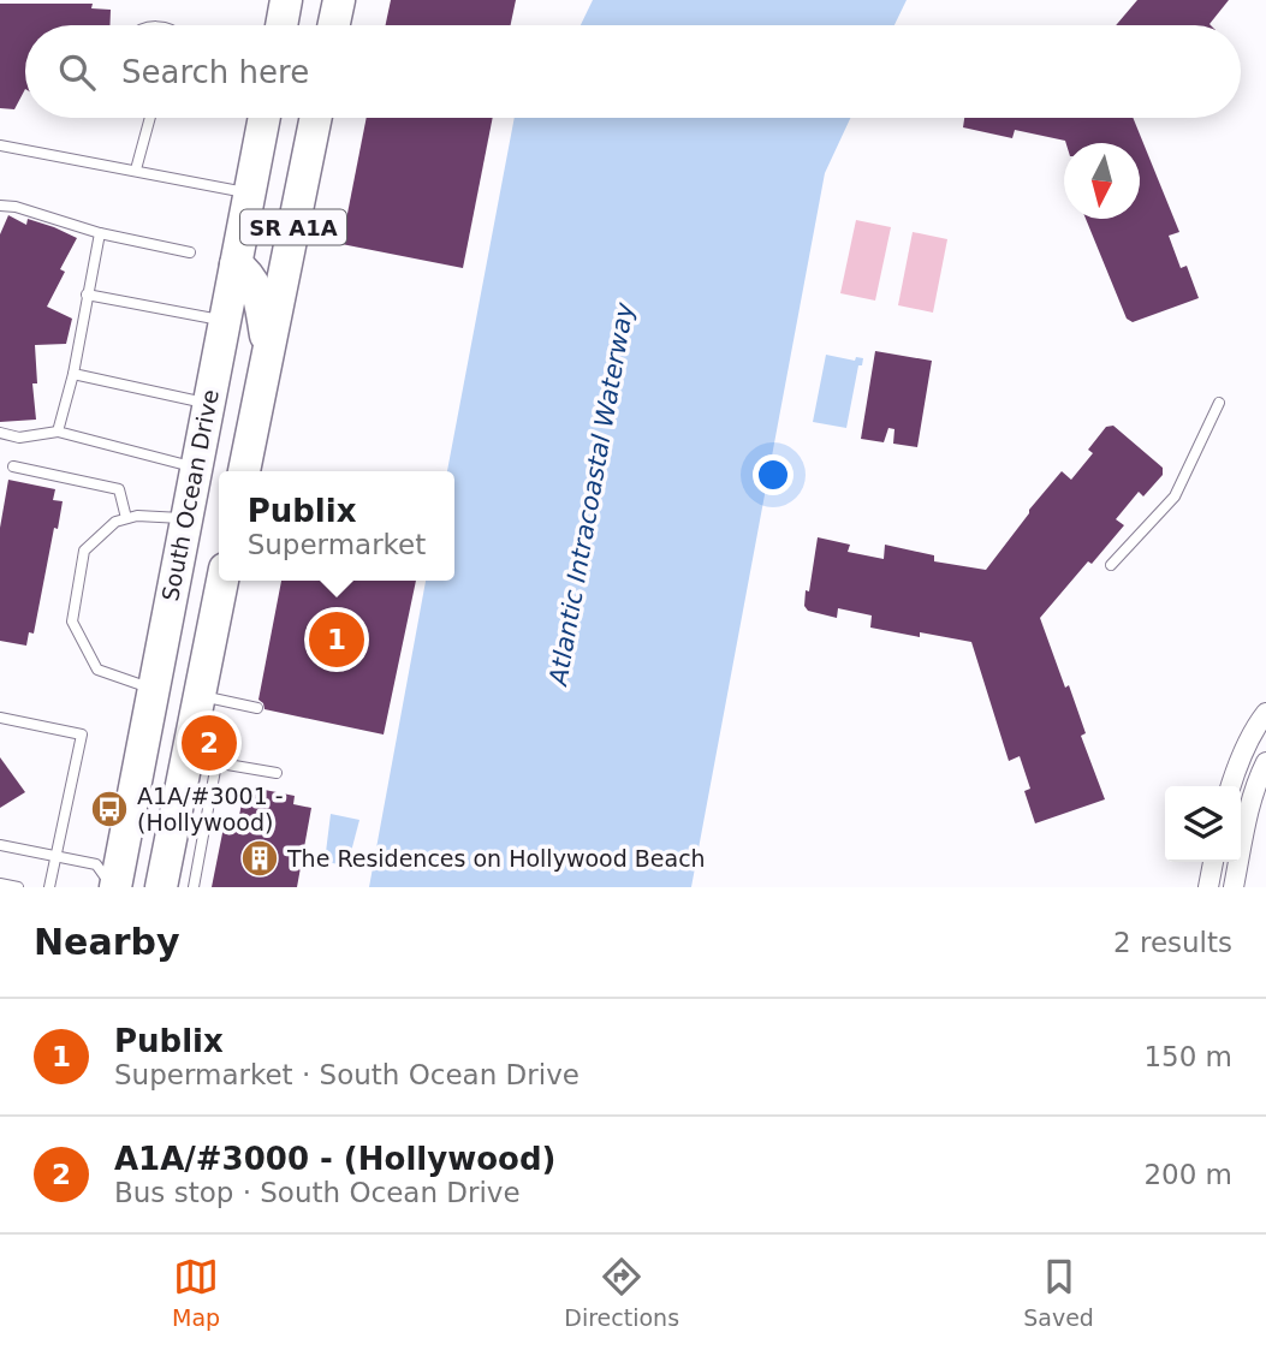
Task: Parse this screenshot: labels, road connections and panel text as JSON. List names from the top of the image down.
{
  "streets": {
    "main road": ["SR A1A", "South Ocean Drive"]
  },
  "water": ["Atlantic Intracoastal Waterway"],
  "places": {
    "bus stop": ["A1A/#3001 - (Hollywood)"],
    "building": ["The Residences on Hollywood Beach"]
  },
  "north": "bottom",
  "page": {
    "search": "Search here",
    "popup": ["Publix", "Supermarket"],
    "pins": ["1", "2"],
    "heading": ["Nearby", "2 results"],
    "list": [
      {
        "mark": "1",
        "name": "Publix",
        "note": "Supermarket · South Ocean Drive",
        "value": "150 m"
      },
      {
        "mark": "2",
        "name": "A1A/#3000 - (Hollywood)",
        "note": "Bus stop · South Ocean Drive",
        "value": "200 m"
      }
    ],
    "nav": ["Map", "Directions", "Saved"]
  }
}
